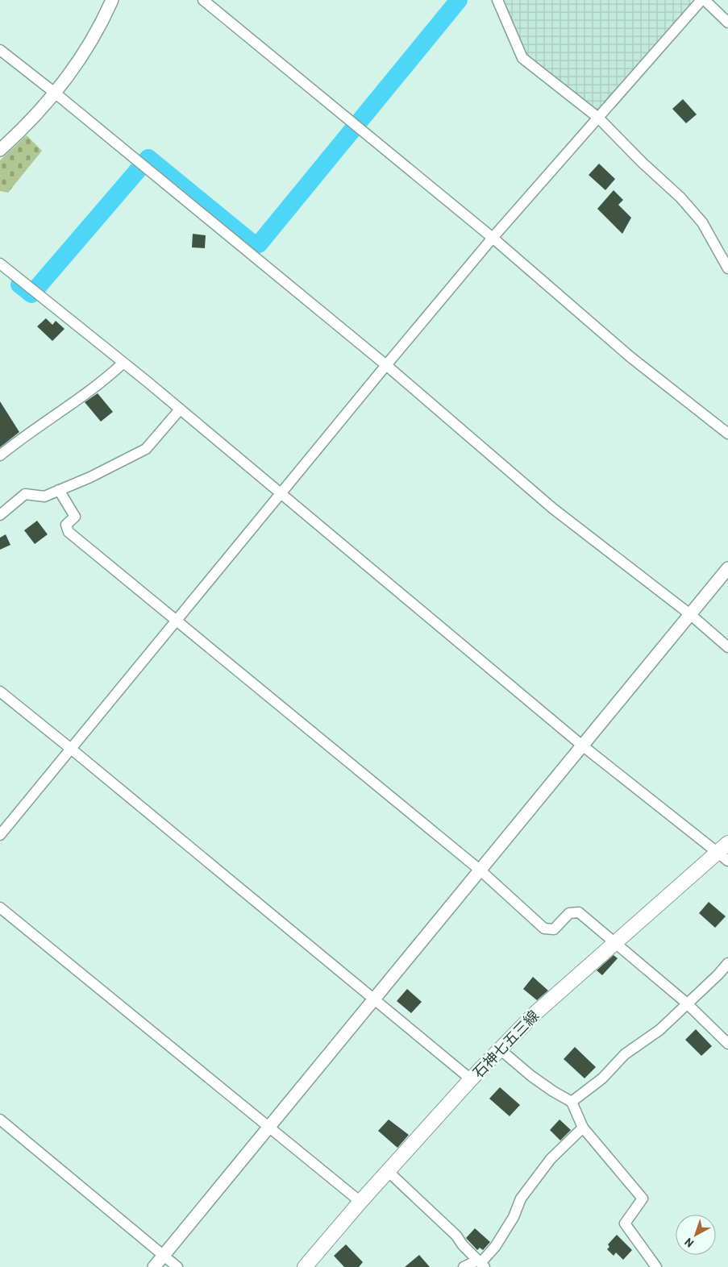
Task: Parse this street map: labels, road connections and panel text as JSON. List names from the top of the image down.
{
  "streets": {
    "main road": ["石神七五三線"]
  },
  "north": "bottom left"
}
